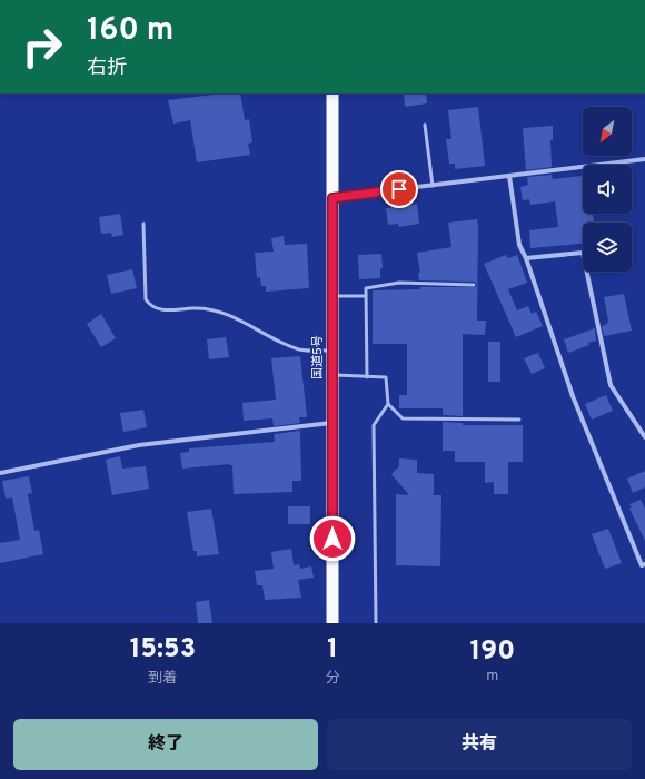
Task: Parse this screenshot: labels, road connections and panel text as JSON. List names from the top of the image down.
{
  "streets": {
    "highway": ["国道5号"]
  },
  "north": "bottom left",
  "page": {
    "turn": ["160 m", "右折"],
    "eta": [
      "15:53",
      "到着",
      "1",
      "分",
      "190",
      "m"
    ],
    "buttons": ["終了", "共有"]
  }
}
